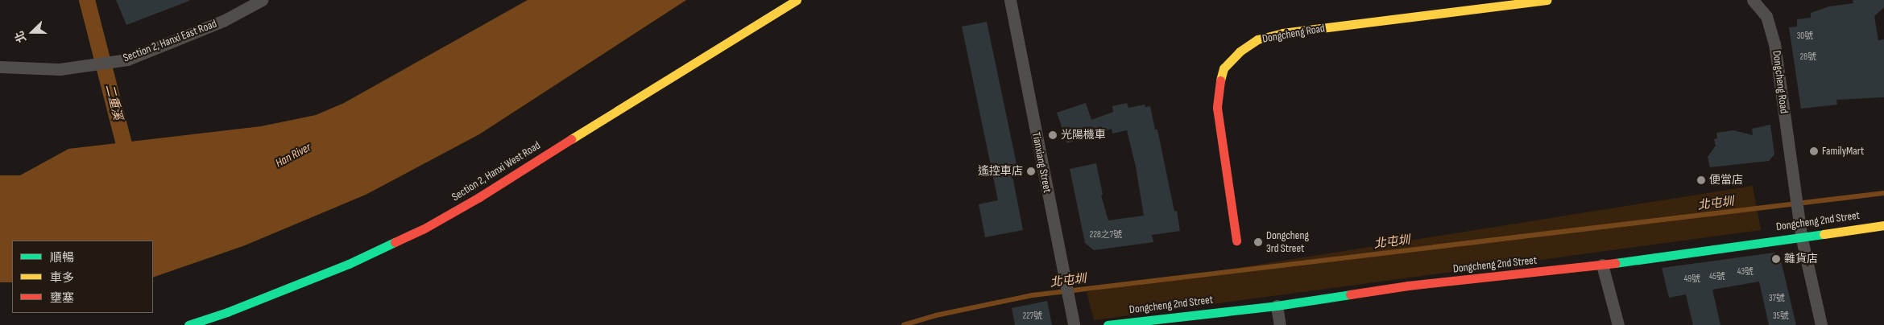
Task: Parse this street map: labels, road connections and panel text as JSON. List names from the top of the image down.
{
  "streets": {
    "street": [
      "Dongcheng Road",
      "Section 2, Hanxi East Road",
      "Tianxiang Street",
      "Section 2, Hanxi West Road",
      "Dongcheng 2nd Street"
    ]
  },
  "crossings": [
    ["Dongcheng Road", "Dongcheng 2nd Street"]
  ],
  "water": ["二重溪", "Han River", "北屯圳"],
  "places": [
    "光陽機車",
    "FamilyMart",
    "遙控車店",
    "便當店",
    "Dongcheng 3rd Street",
    "雜貨店"
  ],
  "house_numbers": [
    "30號",
    "28號",
    "228之7號",
    "43號",
    "45號",
    "49號",
    "37號",
    "227號",
    "35號"
  ],
  "legend": ["順暢", "車多", "壅塞"],
  "north": "left"
}
